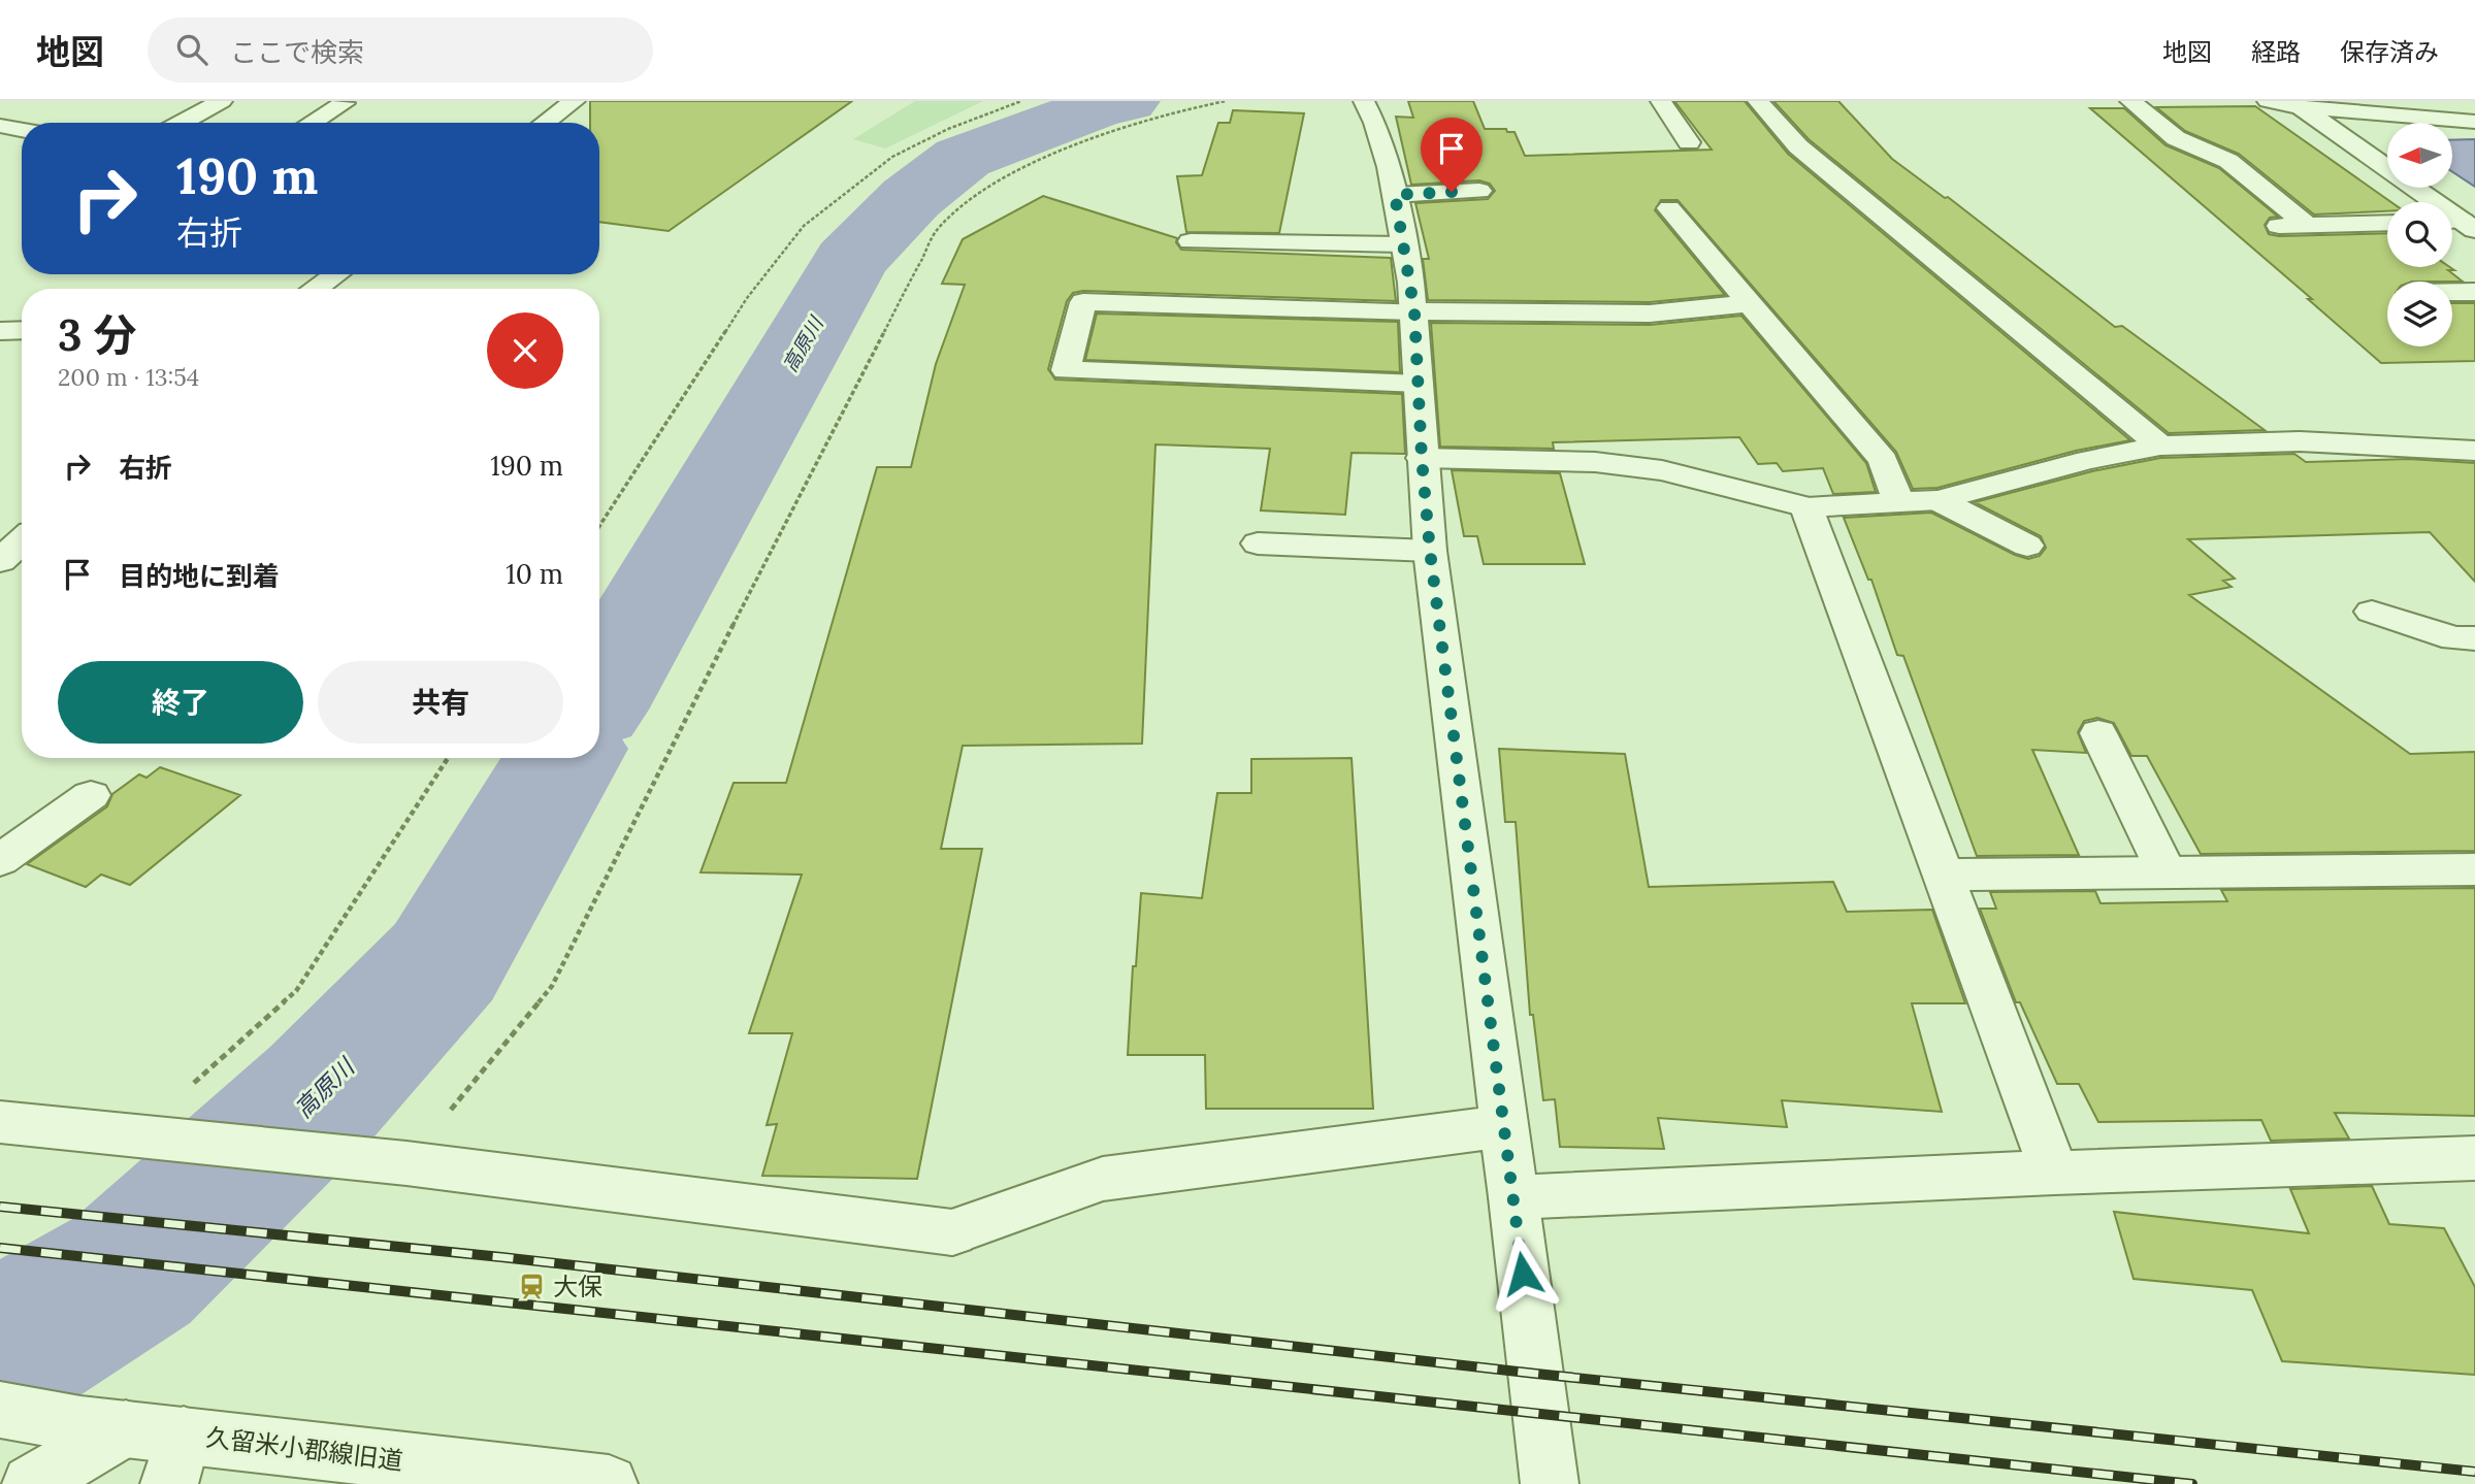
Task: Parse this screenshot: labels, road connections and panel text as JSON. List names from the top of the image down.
{
  "streets": {
    "street": ["久留米小郡線旧道"]
  },
  "water": ["高原川"],
  "places": {
    "station": ["大保"]
  },
  "north": "left",
  "page": {
    "header": "地図",
    "search": "ここで検索",
    "nav": ["地図", "経路", "保存済み"],
    "turn": ["190 m", "右折"],
    "heading": ["3 分", "200 m · 13:54"],
    "list": [
      {
        "name": "右折",
        "value": "190 m"
      },
      {
        "name": "目的地に到着",
        "value": "10 m"
      }
    ],
    "buttons": ["終了", "共有"]
  }
}
